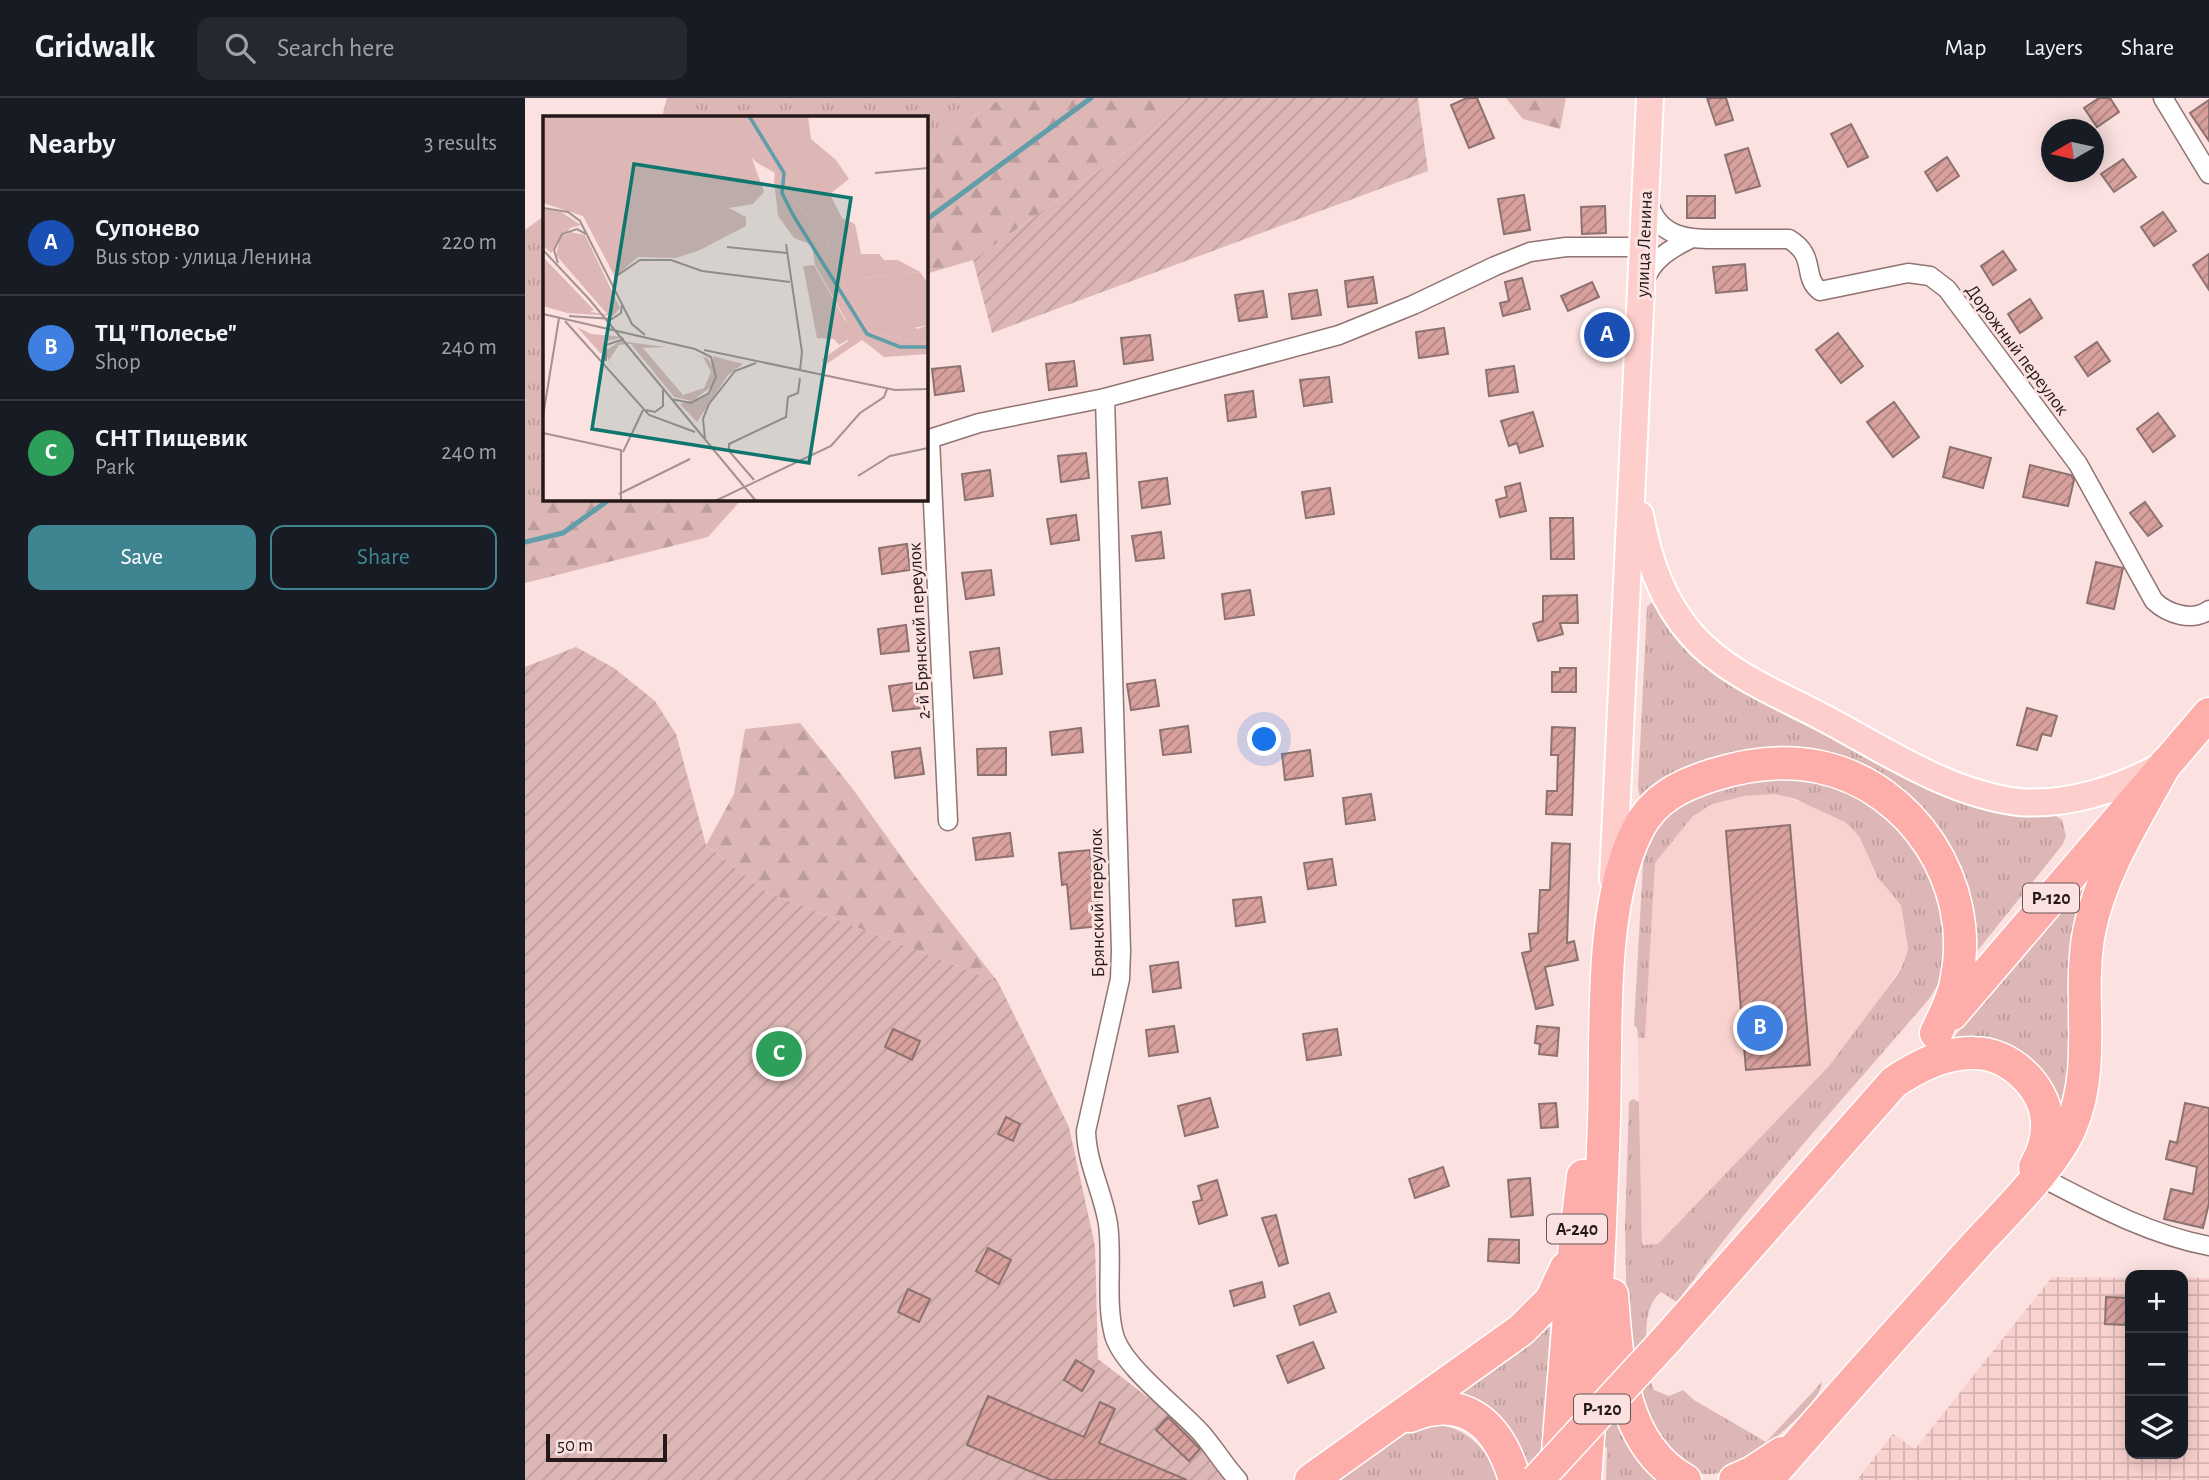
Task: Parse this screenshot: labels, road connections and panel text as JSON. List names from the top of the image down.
{
  "streets": {
    "highway": ["Р-120", "А-240"],
    "main road": ["улица Ленина"],
    "street": ["Дорожный переулок", "2-й Брянский переулок", "Брянский переулок"]
  },
  "crossings": [
    ["улица Ленина", "А-240"]
  ],
  "scale_bar": "50 m",
  "north": "left",
  "page": {
    "header": "Gridwalk",
    "search": "Search here",
    "nav": ["Map", "Layers", "Share"],
    "heading": ["Nearby", "3 results"],
    "list": [
      {
        "mark": "A",
        "name": "Супонево",
        "note": "Bus stop · улица Ленина",
        "value": "220 m"
      },
      {
        "mark": "B",
        "name": "ТЦ \"Полесье\"",
        "note": "Shop",
        "value": "240 m"
      },
      {
        "mark": "C",
        "name": "СНТ Пищевик",
        "note": "Park",
        "value": "240 m"
      }
    ],
    "pins": ["A", "B", "C"],
    "buttons": ["Save", "Share"],
    "map_buttons": ["+", "−"],
    "scale": "50 m"
  }
}
